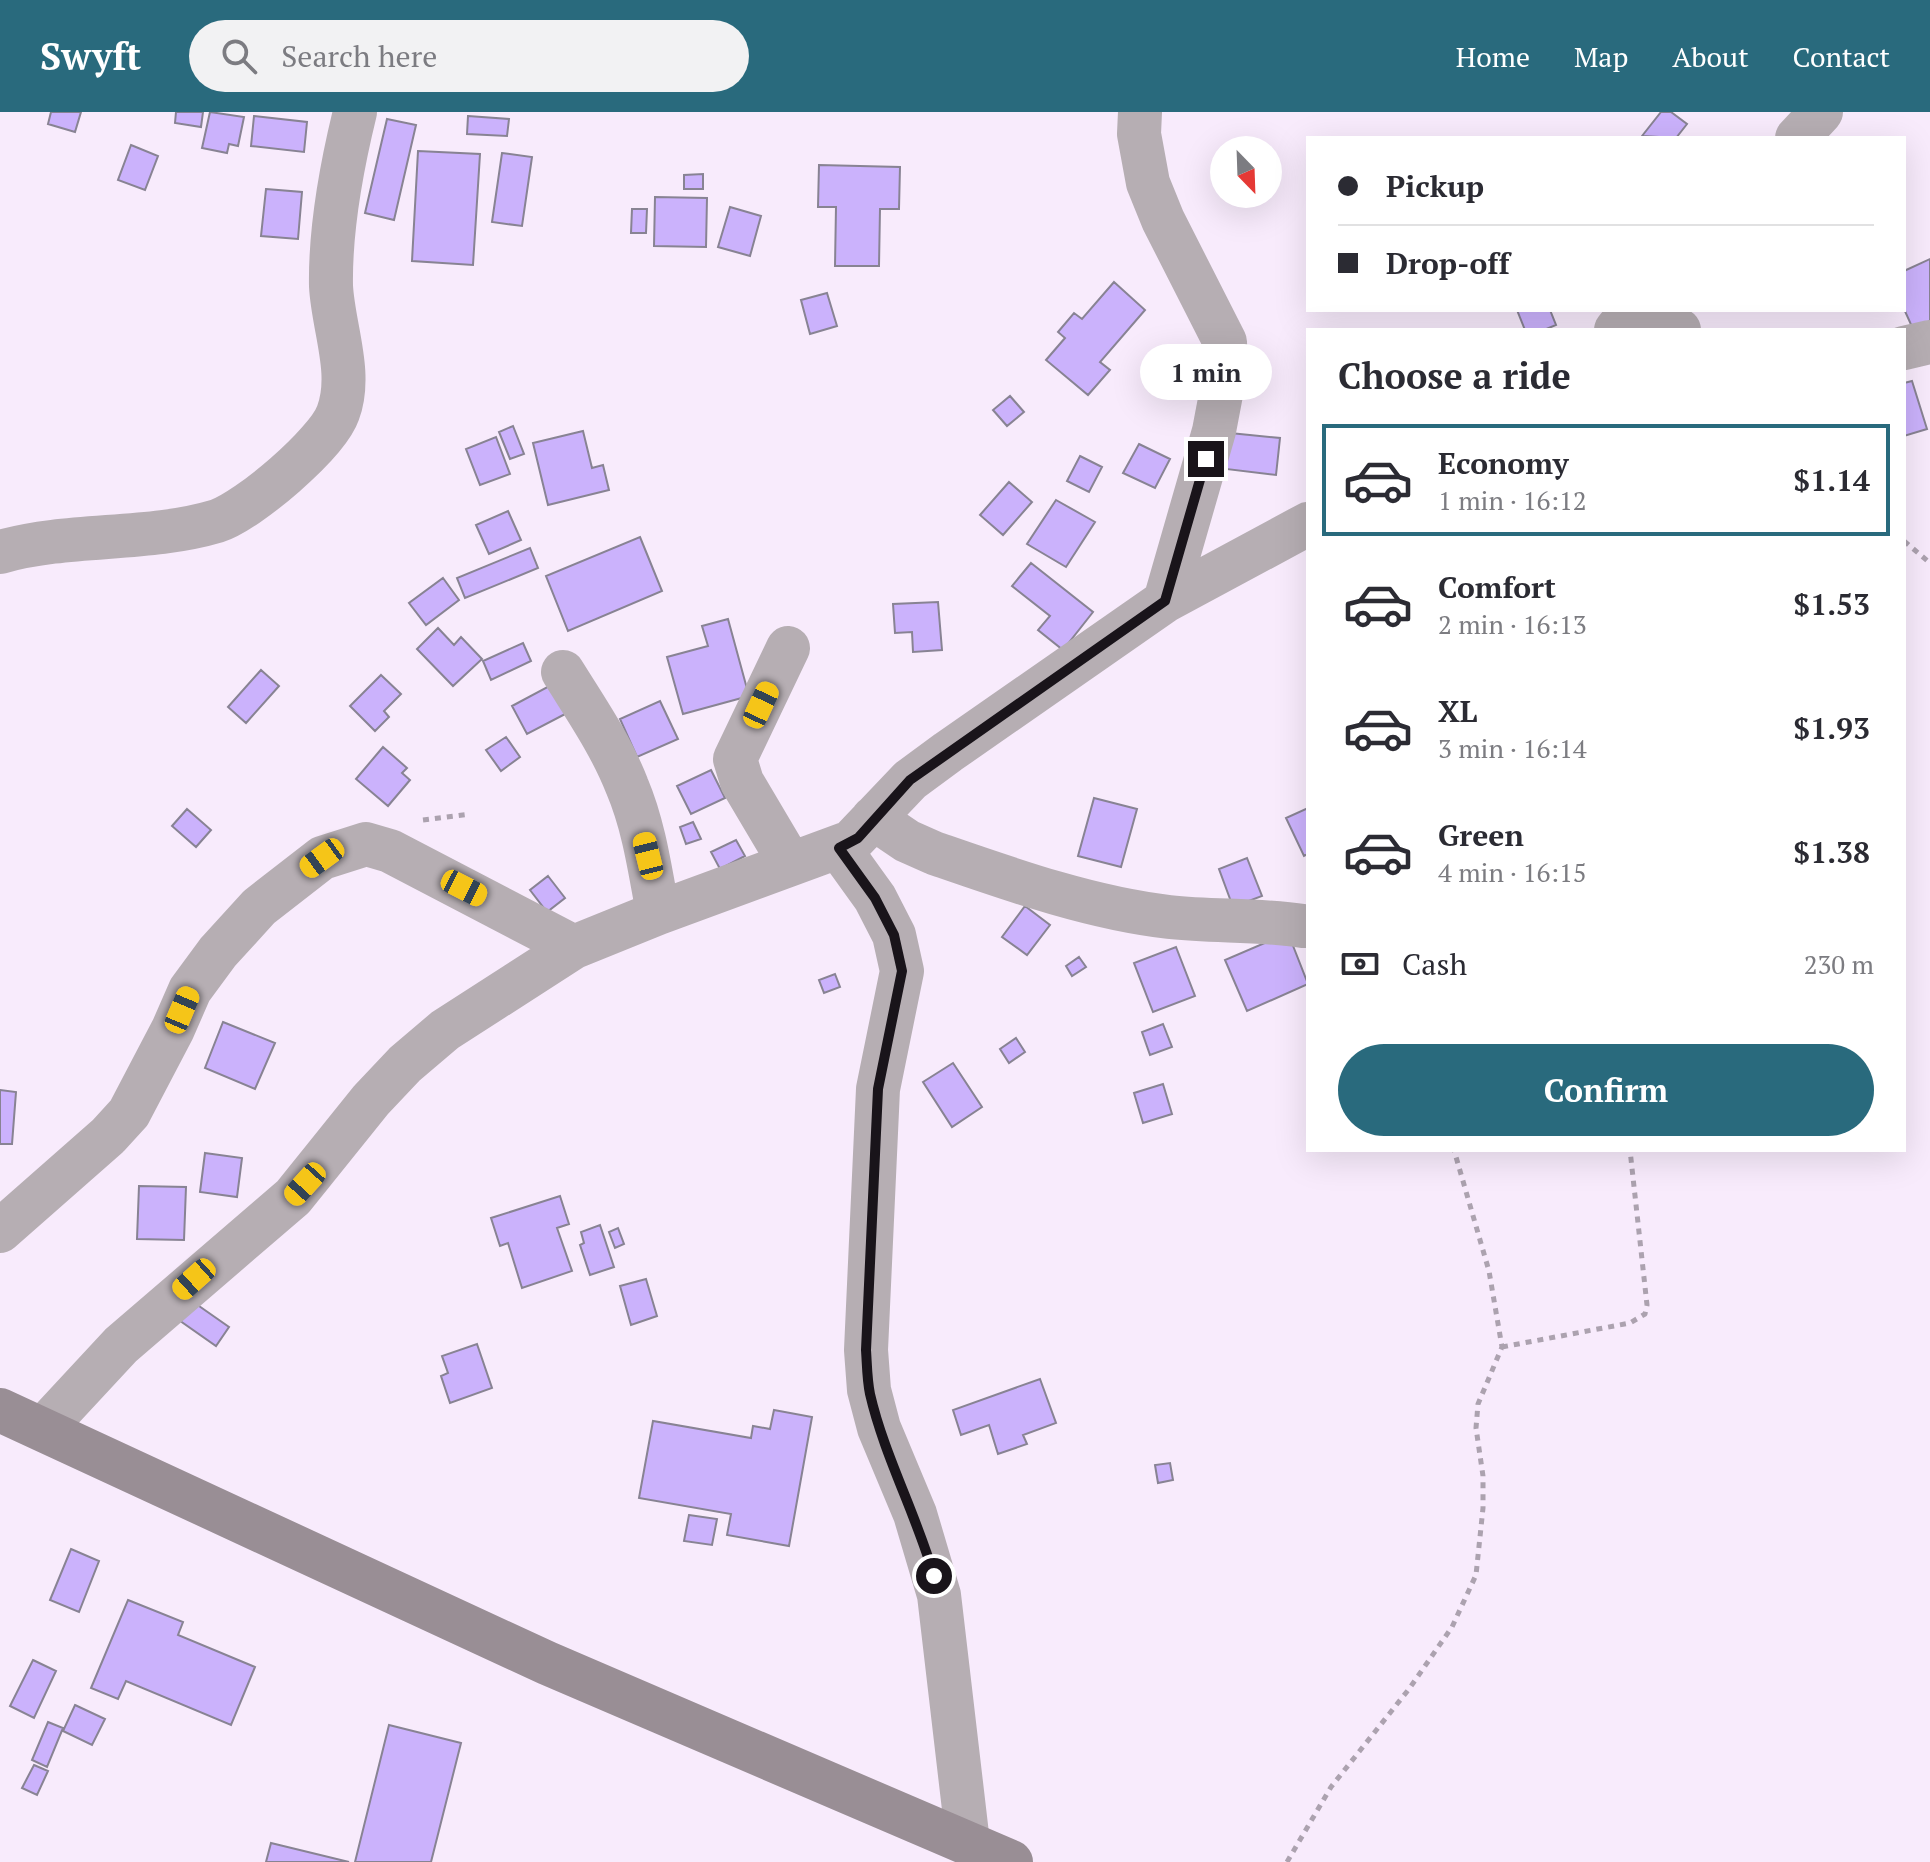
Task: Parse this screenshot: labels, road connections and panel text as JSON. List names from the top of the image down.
{
  "north": "bottom right",
  "page": {
    "header": "Swyft",
    "search": "Search here",
    "nav": [
      "Home",
      "Map",
      "About",
      "Contact"
    ],
    "banner": ["Pickup", "Drop-off"],
    "heading": "Choose a ride",
    "bubble": "1 min",
    "list": [
      {
        "name": "Economy",
        "note": "1 min · 16:12",
        "value": "$1.14"
      },
      {
        "name": "Comfort",
        "note": "2 min · 16:13",
        "value": "$1.53"
      },
      {
        "name": "XL",
        "note": "3 min · 16:14",
        "value": "$1.93"
      },
      {
        "name": "Green",
        "note": "4 min · 16:15",
        "value": "$1.38"
      }
    ],
    "pay": ["Cash", "230 m"],
    "buttons": "Confirm"
  }
}
